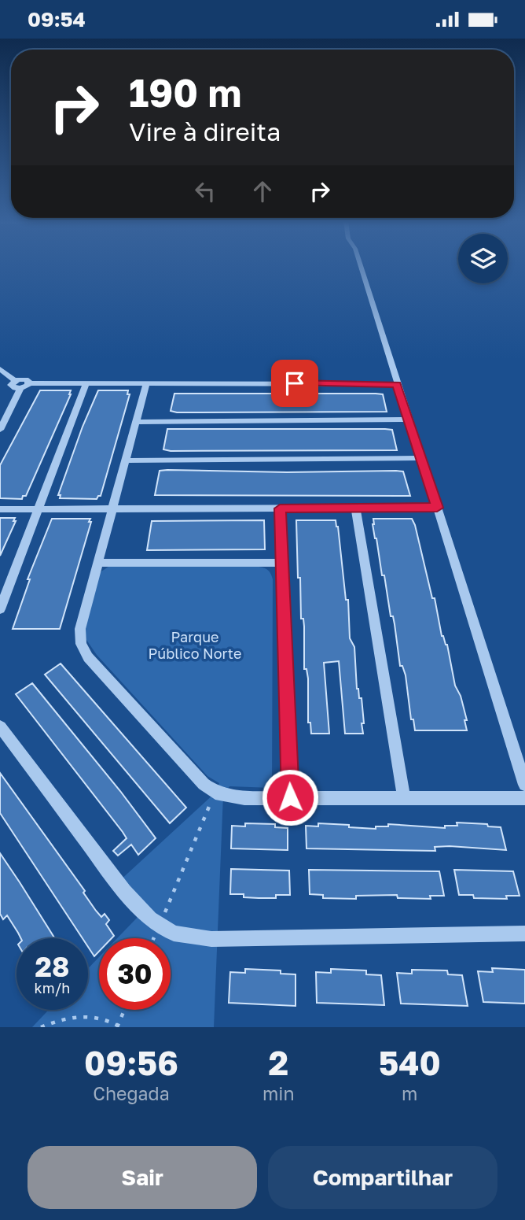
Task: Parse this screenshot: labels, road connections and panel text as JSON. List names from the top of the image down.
{
  "parks": ["Parque Público Norte"],
  "page": {
    "status": "09:54",
    "turn": ["190 m", "Vire à direita"],
    "speed": "28 km/h",
    "limit": "30",
    "eta": [
      "09:56",
      "Chegada",
      "2",
      "min",
      "540",
      "m"
    ],
    "buttons": ["Sair", "Compartilhar"]
  }
}
